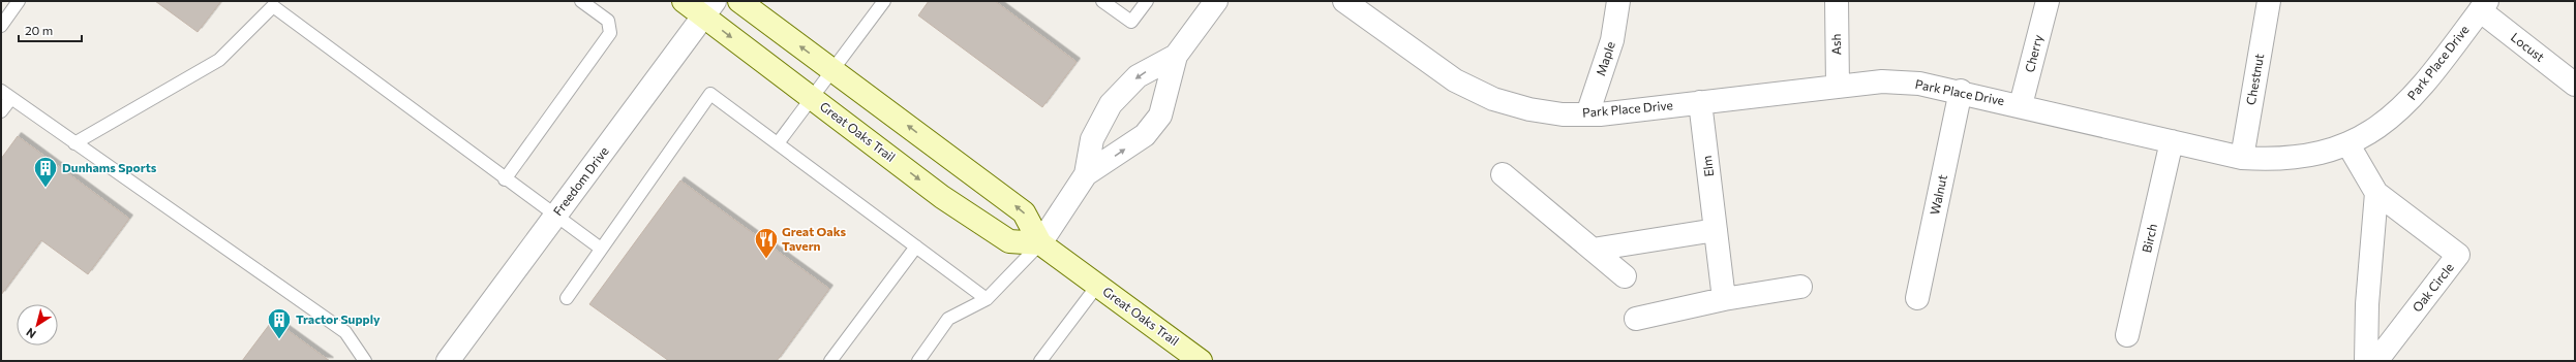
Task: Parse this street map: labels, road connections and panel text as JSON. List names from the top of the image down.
{
  "streets": {
    "street": [
      "Ash",
      "Locust",
      "Cherry",
      "Maple",
      "Park Place Drive",
      "Chestnut",
      "Great Oaks Trail",
      "Elm",
      "Freedom Drive",
      "Walnut",
      "Birch",
      "Oak Circle"
    ]
  },
  "crossings": [
    ["Ash", "Park Place Drive"],
    ["Locust", "Park Place Drive"],
    ["Cherry", "Park Place Drive"],
    ["Maple", "Park Place Drive"],
    ["Park Place Drive", "Chestnut"],
    ["Park Place Drive", "Elm"],
    ["Park Place Drive", "Walnut"],
    ["Park Place Drive", "Birch"],
    ["Park Place Drive", "Oak Circle"],
    ["Great Oaks Trail", "Freedom Drive"]
  ],
  "places": {
    "building": ["Dunhams Sports", "Tractor Supply"],
    "restaurant": ["Great Oaks Tavern"]
  },
  "scale_bar": "20 m",
  "north": "bottom left"
}
